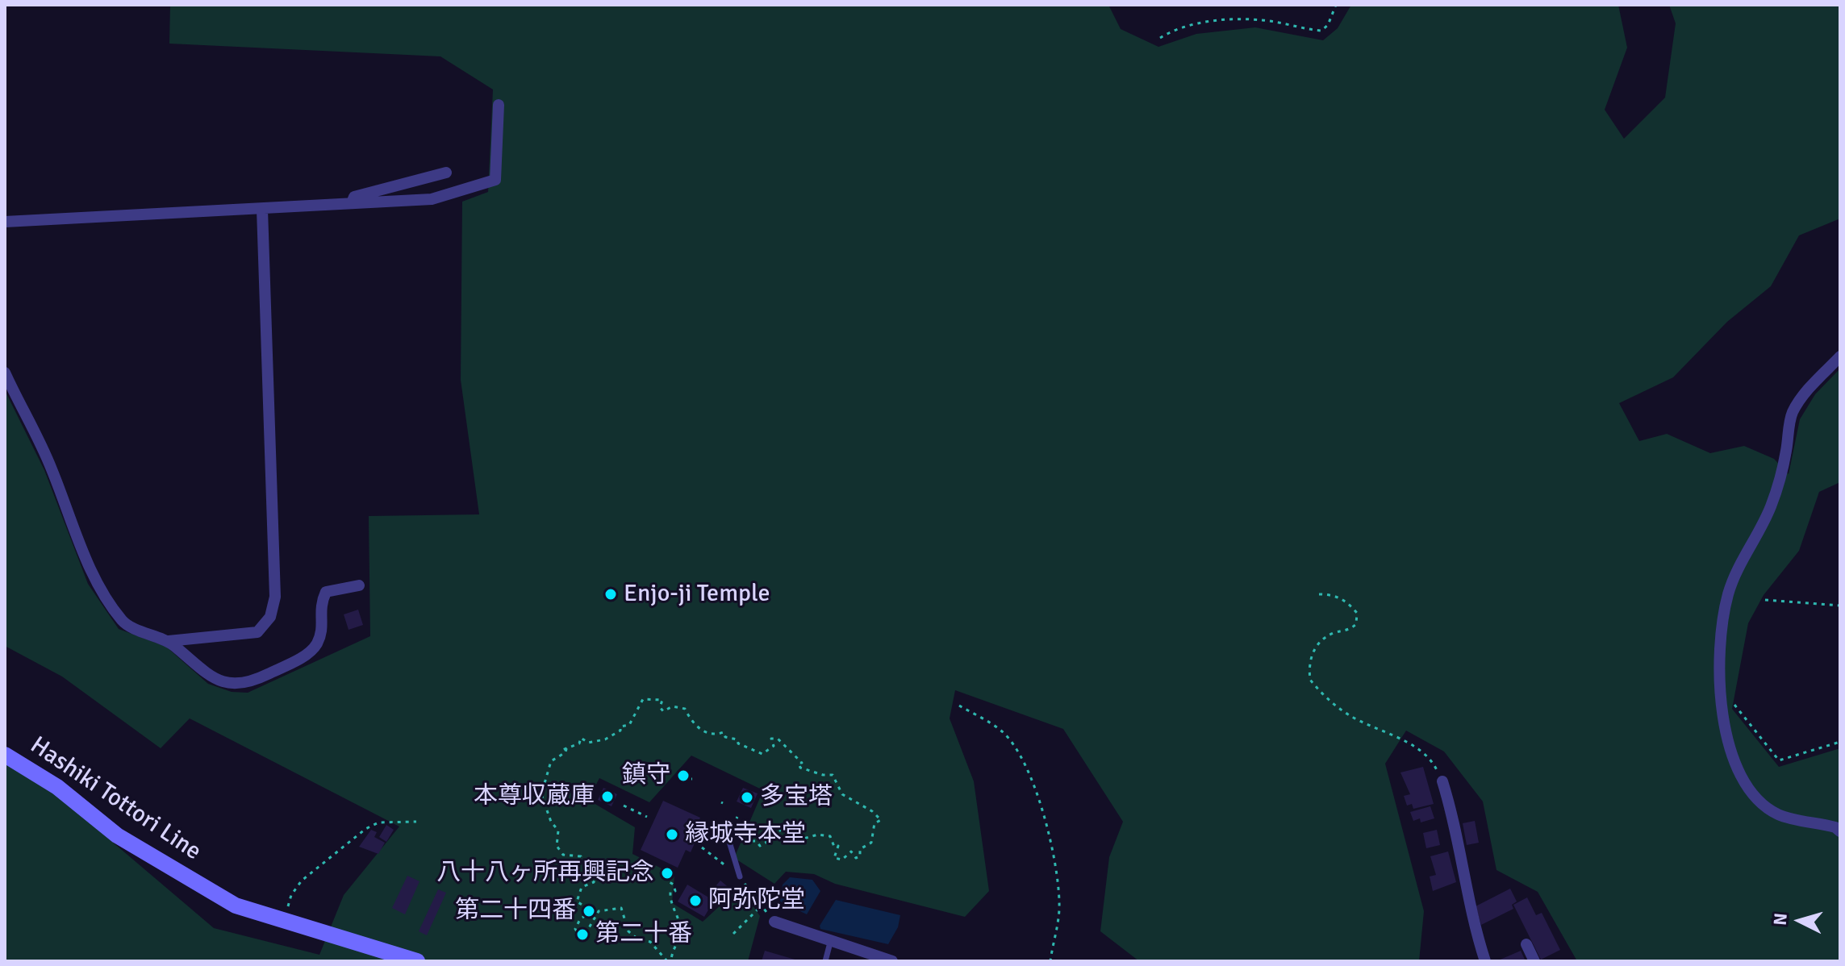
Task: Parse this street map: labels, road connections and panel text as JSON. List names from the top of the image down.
{
  "streets": {
    "main road": ["Hashiki Tottori Line"]
  },
  "places": [
    "Enjo-ji Temple",
    "鎮守",
    "本尊収蔵庫",
    "多宝塔",
    "縁城寺本堂",
    "八十八ヶ所再興記念",
    "阿弥陀堂",
    "第二十四番",
    "第二十番"
  ],
  "north": "left"
}
